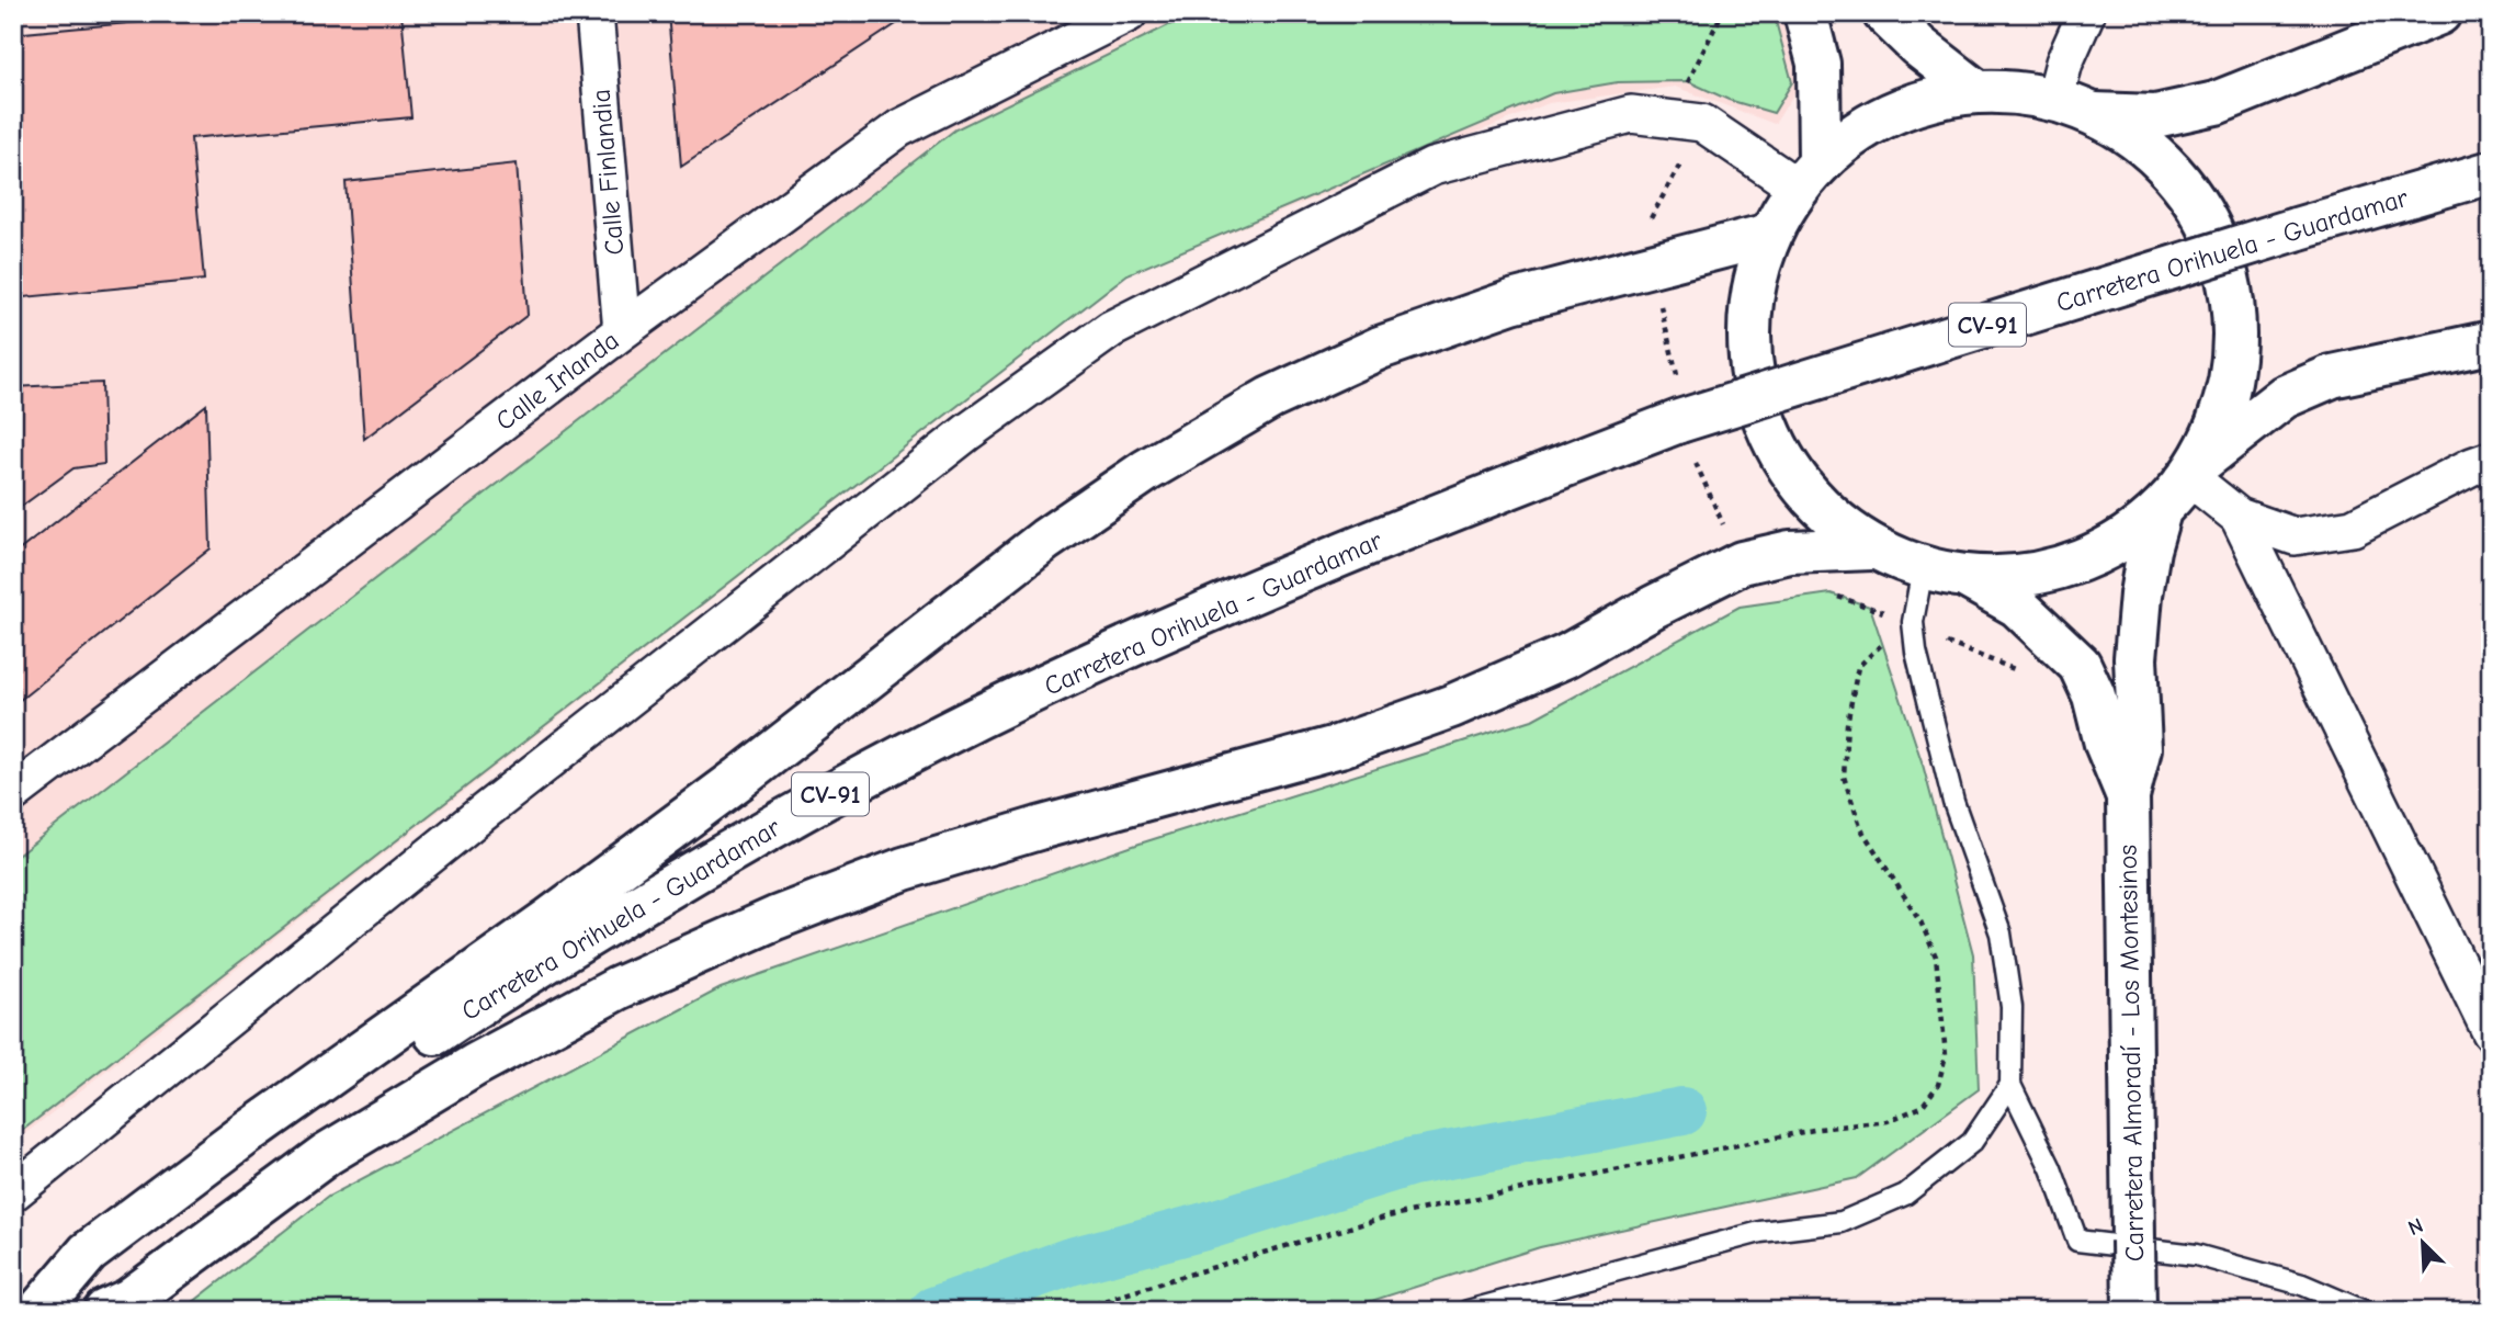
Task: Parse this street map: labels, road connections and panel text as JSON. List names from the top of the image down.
{
  "streets": {
    "main road": ["Carretera Orihuela - Guardamar", "CV-91", "Carretera Almoradí - Los Montesinos"],
    "street": ["Calle Finlandia", "Calle Irlanda"]
  },
  "crossings": [
    ["Calle Finlandia", "Calle Irlanda"]
  ],
  "north": "top left"
}
